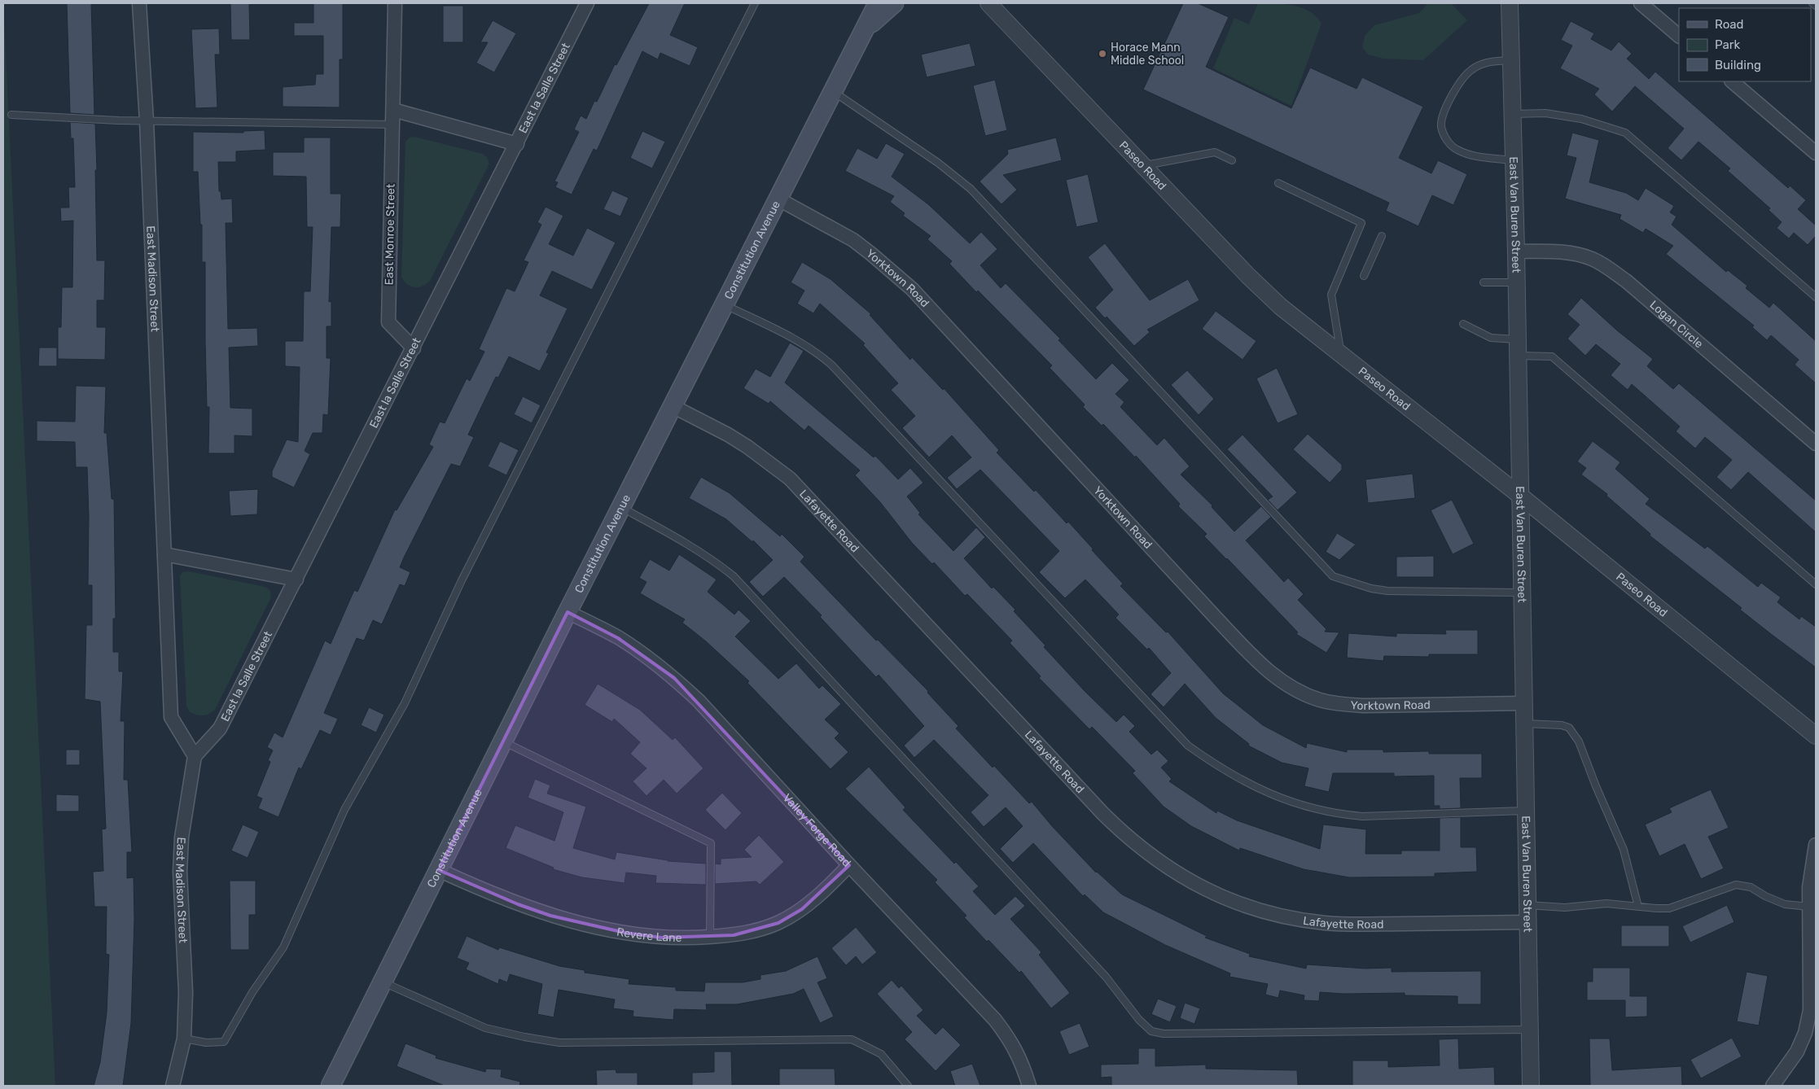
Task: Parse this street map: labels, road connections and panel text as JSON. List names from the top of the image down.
{
  "streets": {
    "main road": ["Constitution Avenue"],
    "street": [
      "East la Salle Street",
      "Paseo Road",
      "East Van Buren Street",
      "East Monroe Street",
      "Yorktown Road",
      "East Madison Street",
      "Logan Circle",
      "Lafayette Road",
      "Valley Forge Road",
      "Revere Lane"
    ]
  },
  "crossings": [
    ["East la Salle Street", "East Monroe Street"],
    ["East la Salle Street", "East Madison Street"],
    ["Paseo Road", "East Van Buren Street"],
    ["East Van Buren Street", "Yorktown Road"],
    ["East Van Buren Street", "Logan Circle"],
    ["East Van Buren Street", "Lafayette Road"],
    ["Constitution Avenue", "Yorktown Road"],
    ["Constitution Avenue", "Lafayette Road"],
    ["Constitution Avenue", "Valley Forge Road"],
    ["Constitution Avenue", "Revere Lane"],
    ["Valley Forge Road", "Revere Lane"]
  ],
  "places": ["Horace Mann Middle School"],
  "legend": ["Road", "Park", "Building"]
}
